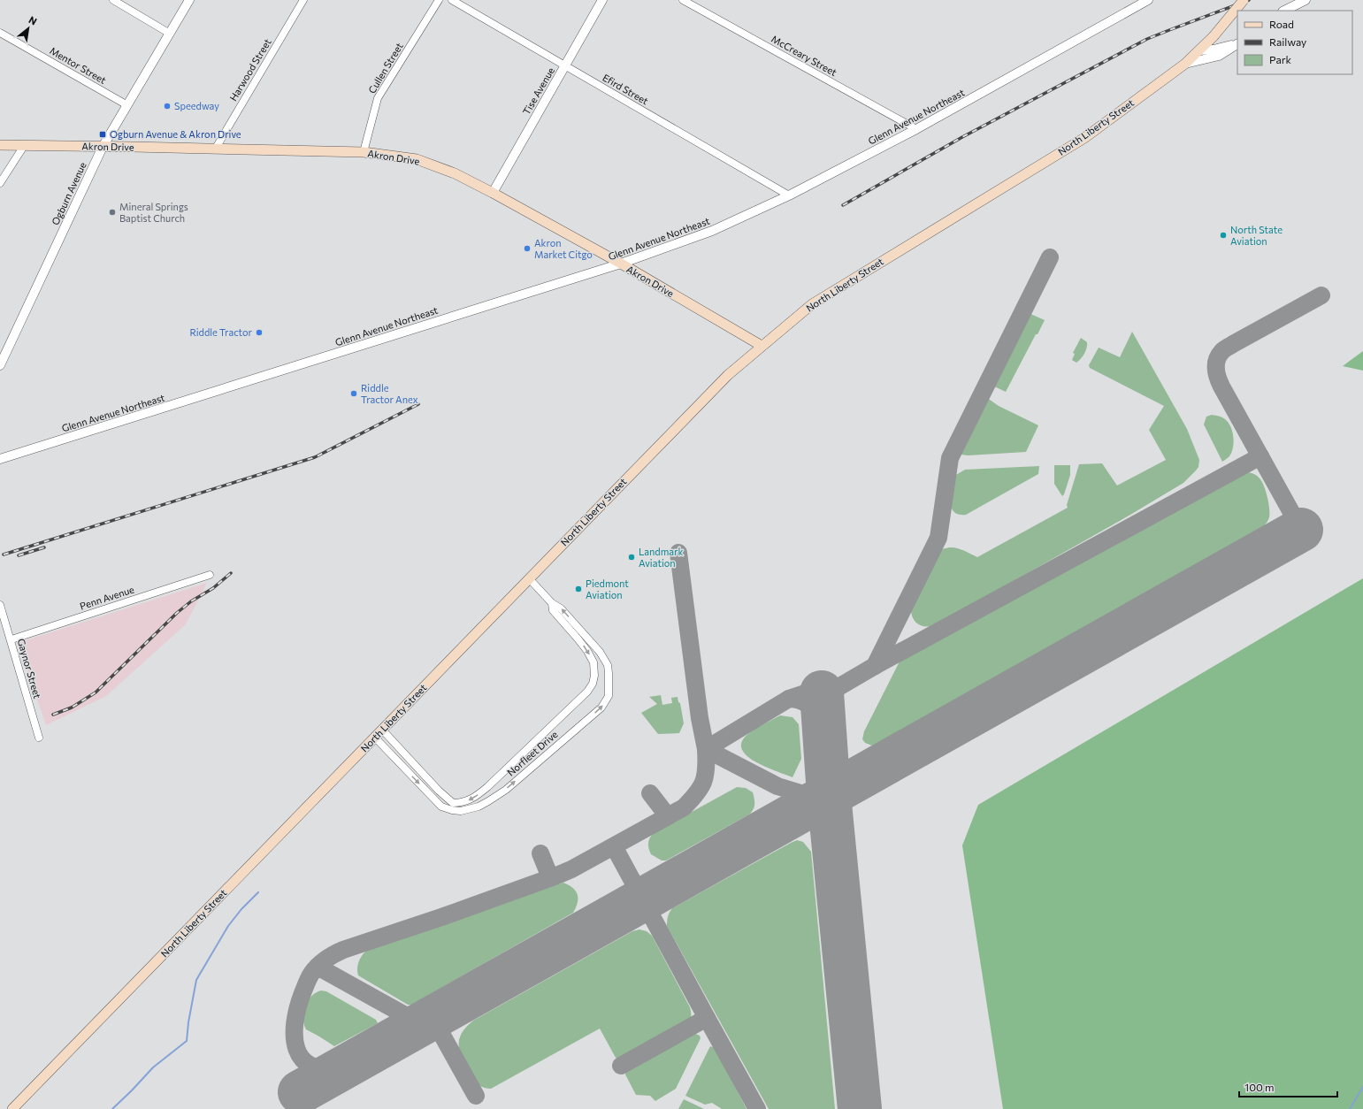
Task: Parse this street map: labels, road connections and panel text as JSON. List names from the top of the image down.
{
  "streets": {
    "main road": ["North Liberty Street", "Akron Drive"],
    "street": [
      "McCreary Street",
      "Mentor Street",
      "Cullen Street",
      "Harwood Street",
      "Efird Street",
      "Tise Avenue",
      "Glenn Avenue Northeast",
      "Ogburn Avenue",
      "Penn Avenue",
      "Gaynor Street",
      "Norfleet Drive"
    ]
  },
  "crossings": [
    ["McCreary Street", "Glenn Avenue Northeast"],
    ["Mentor Street", "Ogburn Avenue"],
    ["Cullen Street", "Akron Drive"],
    ["Harwood Street", "Akron Drive"],
    ["Efird Street", "Tise Avenue"],
    ["Efird Street", "Glenn Avenue Northeast"],
    ["Tise Avenue", "Akron Drive"],
    ["Glenn Avenue Northeast", "Akron Drive"],
    ["North Liberty Street", "Akron Drive"],
    ["North Liberty Street", "Norfleet Drive"],
    ["Akron Drive", "Ogburn Avenue"],
    ["Penn Avenue", "Gaynor Street"]
  ],
  "places": {
    "other": [
      "Speedway",
      "Mineral Springs Baptist Church",
      "North State Aviation",
      "Akron Market Citgo",
      "Riddle Tractor",
      "Riddle Tractor Anex",
      "Landmark Aviation",
      "Piedmont Aviation"
    ],
    "transit": ["Ogburn Avenue & Akron Drive"]
  },
  "legend": ["Road", "Railway", "Park"],
  "scale_bar": "100 m",
  "north": "top right"
}
